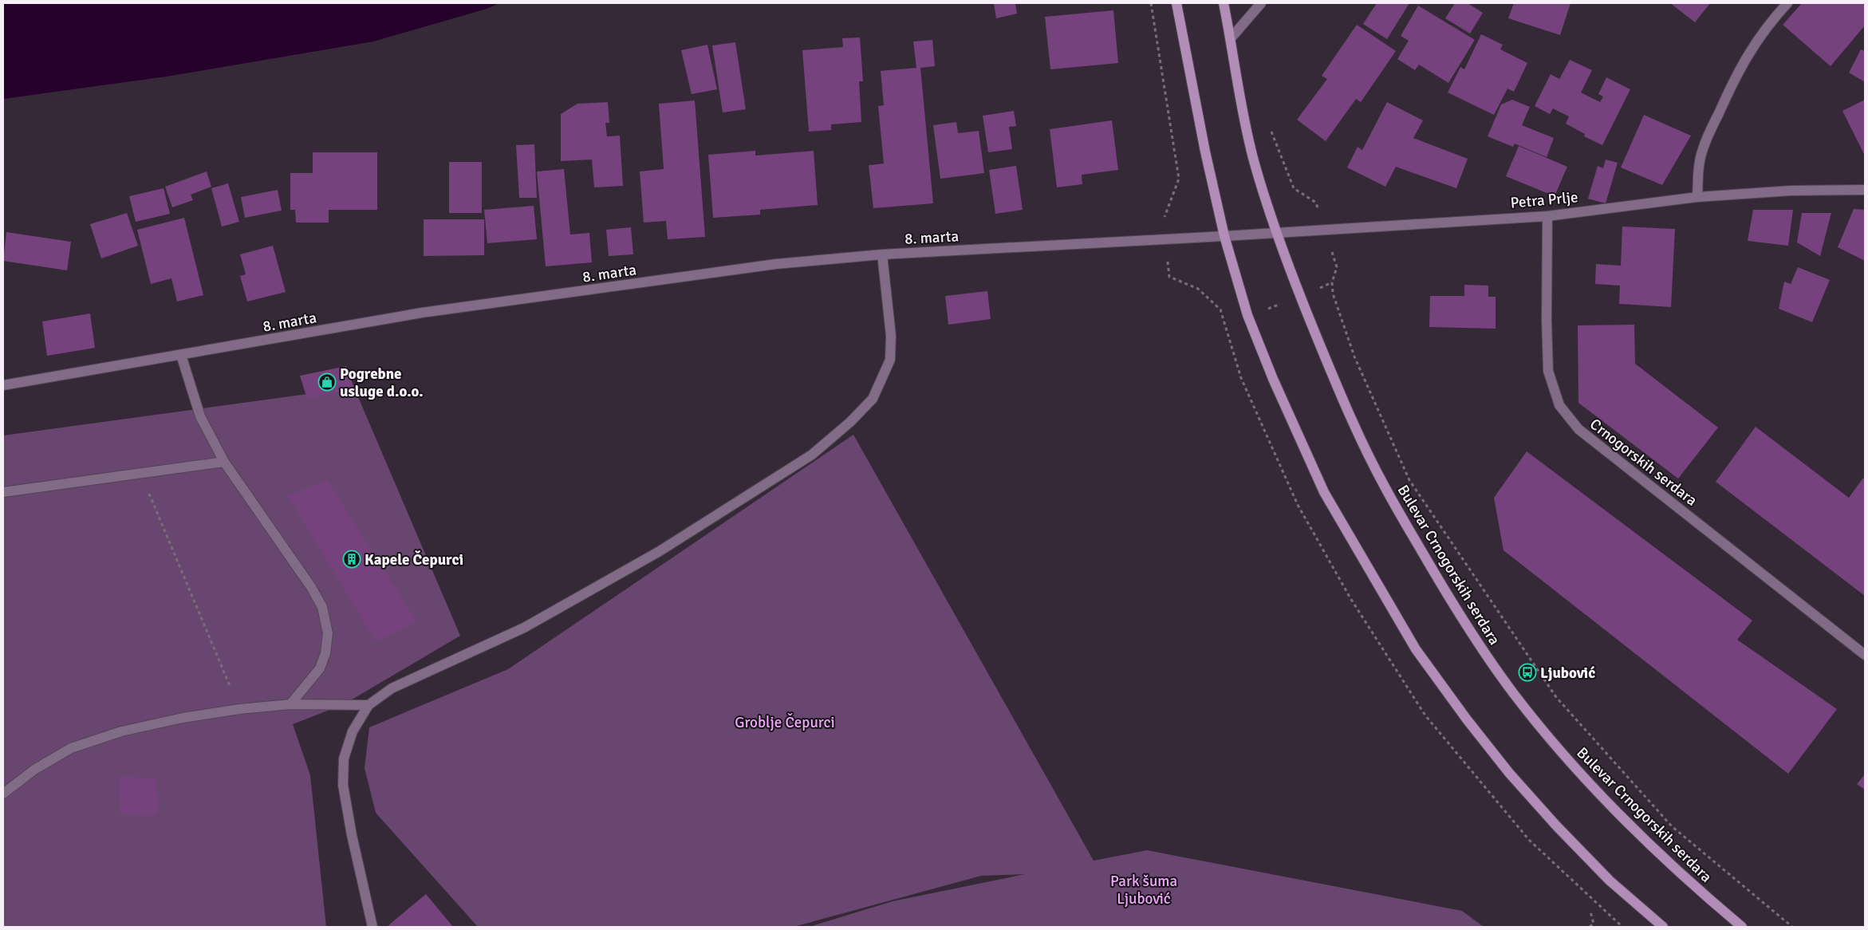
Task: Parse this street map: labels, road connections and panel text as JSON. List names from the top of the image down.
{
  "streets": {
    "main road": ["Bulevar Crnogorskih serdara"],
    "street": ["Petra Prlje", "8. marta", "Crnogorskih serdara"]
  },
  "crossings": [
    ["Petra Prlje", "8. marta"],
    ["Petra Prlje", "Crnogorskih serdara"],
    ["Petra Prlje", "Bulevar Crnogorskih serdara"]
  ],
  "parks": ["Groblje Čepurci", "Park šuma Ljubović"],
  "places": {
    "shop": ["Pogrebne usluge d.o.o."],
    "building": ["Kapele Čepurci"],
    "bus stop": ["Ljubović"]
  }
}
